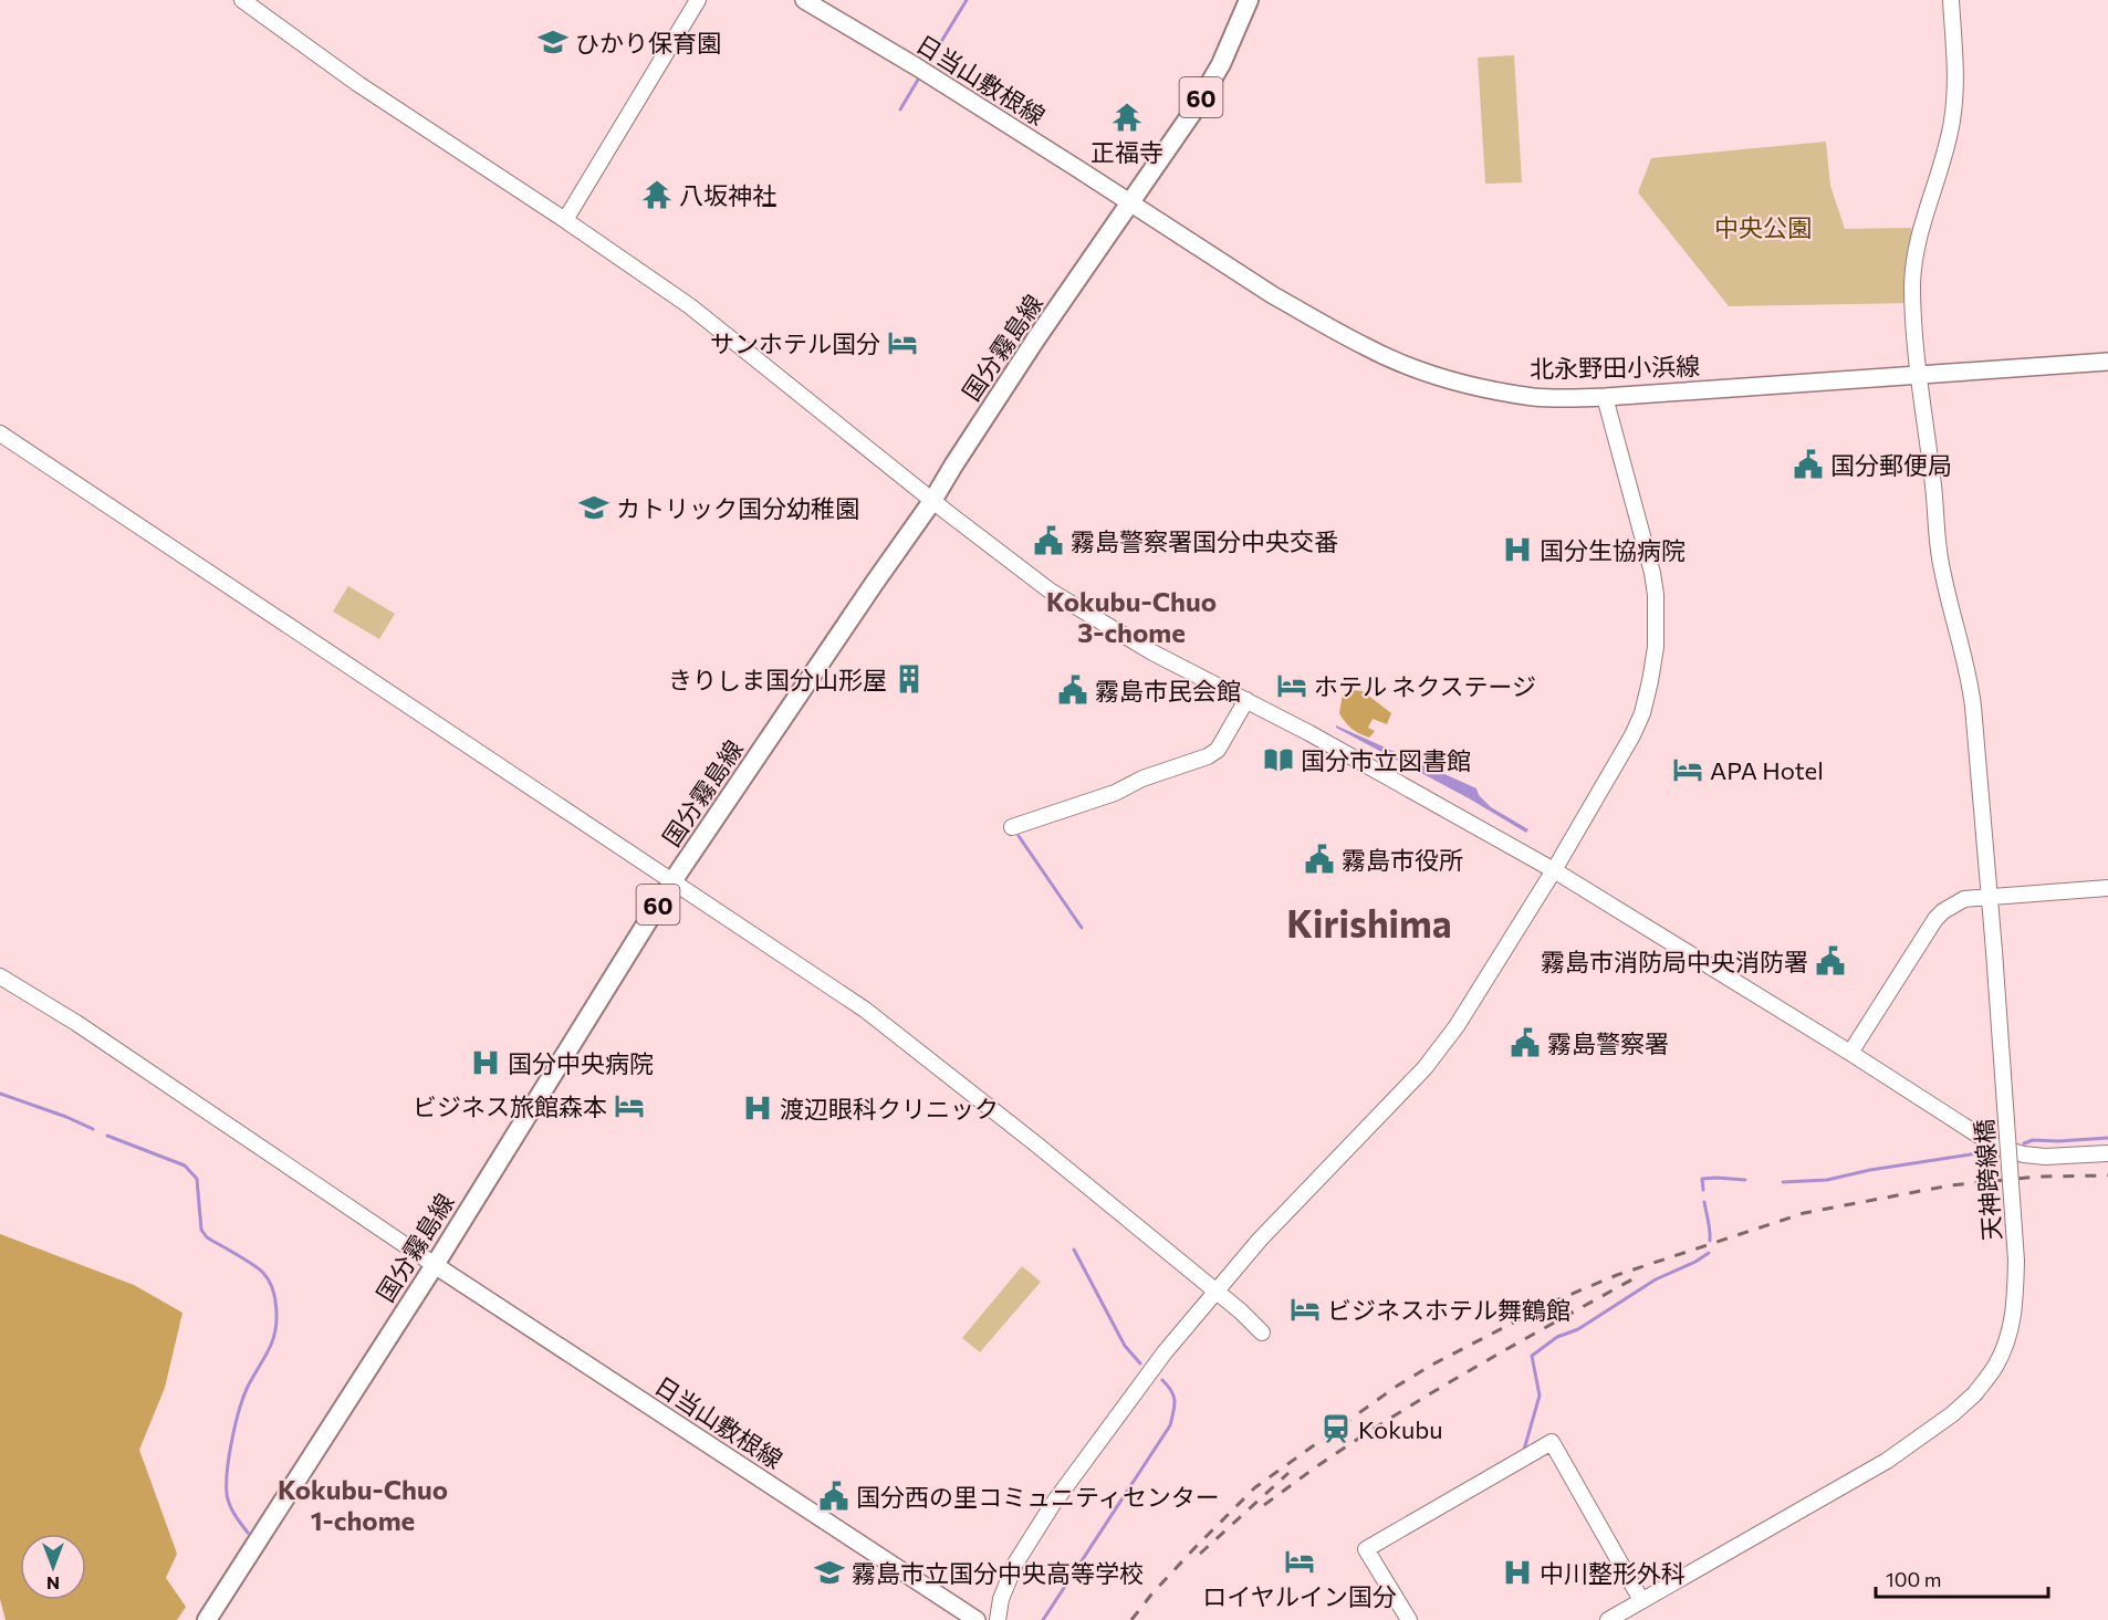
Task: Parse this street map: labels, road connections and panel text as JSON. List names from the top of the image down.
{
  "streets": {
    "main road": [
      "日当山敷根線",
      "60",
      "国分霧島線",
      "北永野田小浜線"
    ],
    "street": ["天神跨線橋"]
  },
  "crossings": [
    ["日当山敷根線", "国分霧島線"],
    ["日当山敷根線", "北永野田小浜線"],
    ["国分霧島線", "北永野田小浜線"],
    ["北永野田小浜線", "天神跨線橋"]
  ],
  "districts": ["Kokubu-Chuo 3-chome", "Kirishima", "Kokubu-Chuo 1-chome"],
  "parks": ["中央公園"],
  "places": {
    "school or university": ["ひかり保育園", "カトリック国分幼稚園", "霧島市立国分中央高等学校"],
    "temple": ["正福寺", "八坂神社"],
    "hotel": [
      "サンホテル国分",
      "ホテル ネクステージ",
      "APA Hotel",
      "ビジネス旅館森本",
      "ビジネスホテル舞鶴館",
      "ロイヤルイン国分"
    ],
    "public building": [
      "国分郵便局",
      "霧島警察署国分中央交番",
      "霧島市民会館",
      "霧島市役所",
      "霧島市消防局中央消防署",
      "霧島警察署",
      "国分西の里コミュニティセンター"
    ],
    "hospital": [
      "国分生協病院",
      "国分中央病院",
      "渡辺眼科クリニック",
      "中川整形外科"
    ],
    "building": ["きりしま国分山形屋"],
    "library": ["国分市立図書館"],
    "station": ["Kokubu"]
  },
  "scale_bar": "100 m",
  "north": "bottom"
}
